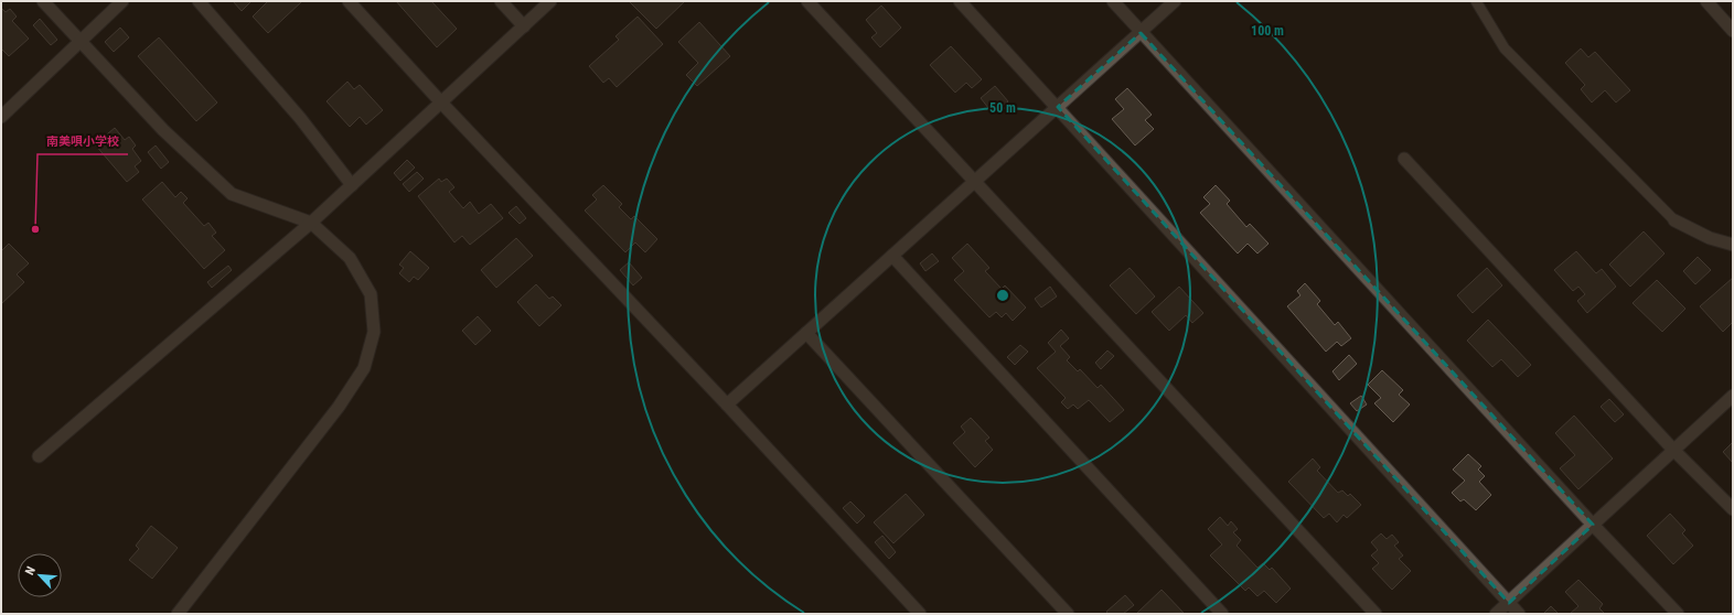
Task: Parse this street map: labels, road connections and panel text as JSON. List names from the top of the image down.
{
  "places": ["南美唄小学校"],
  "north": "top left",
  "rings": ["100 m", "50 m"]
}
